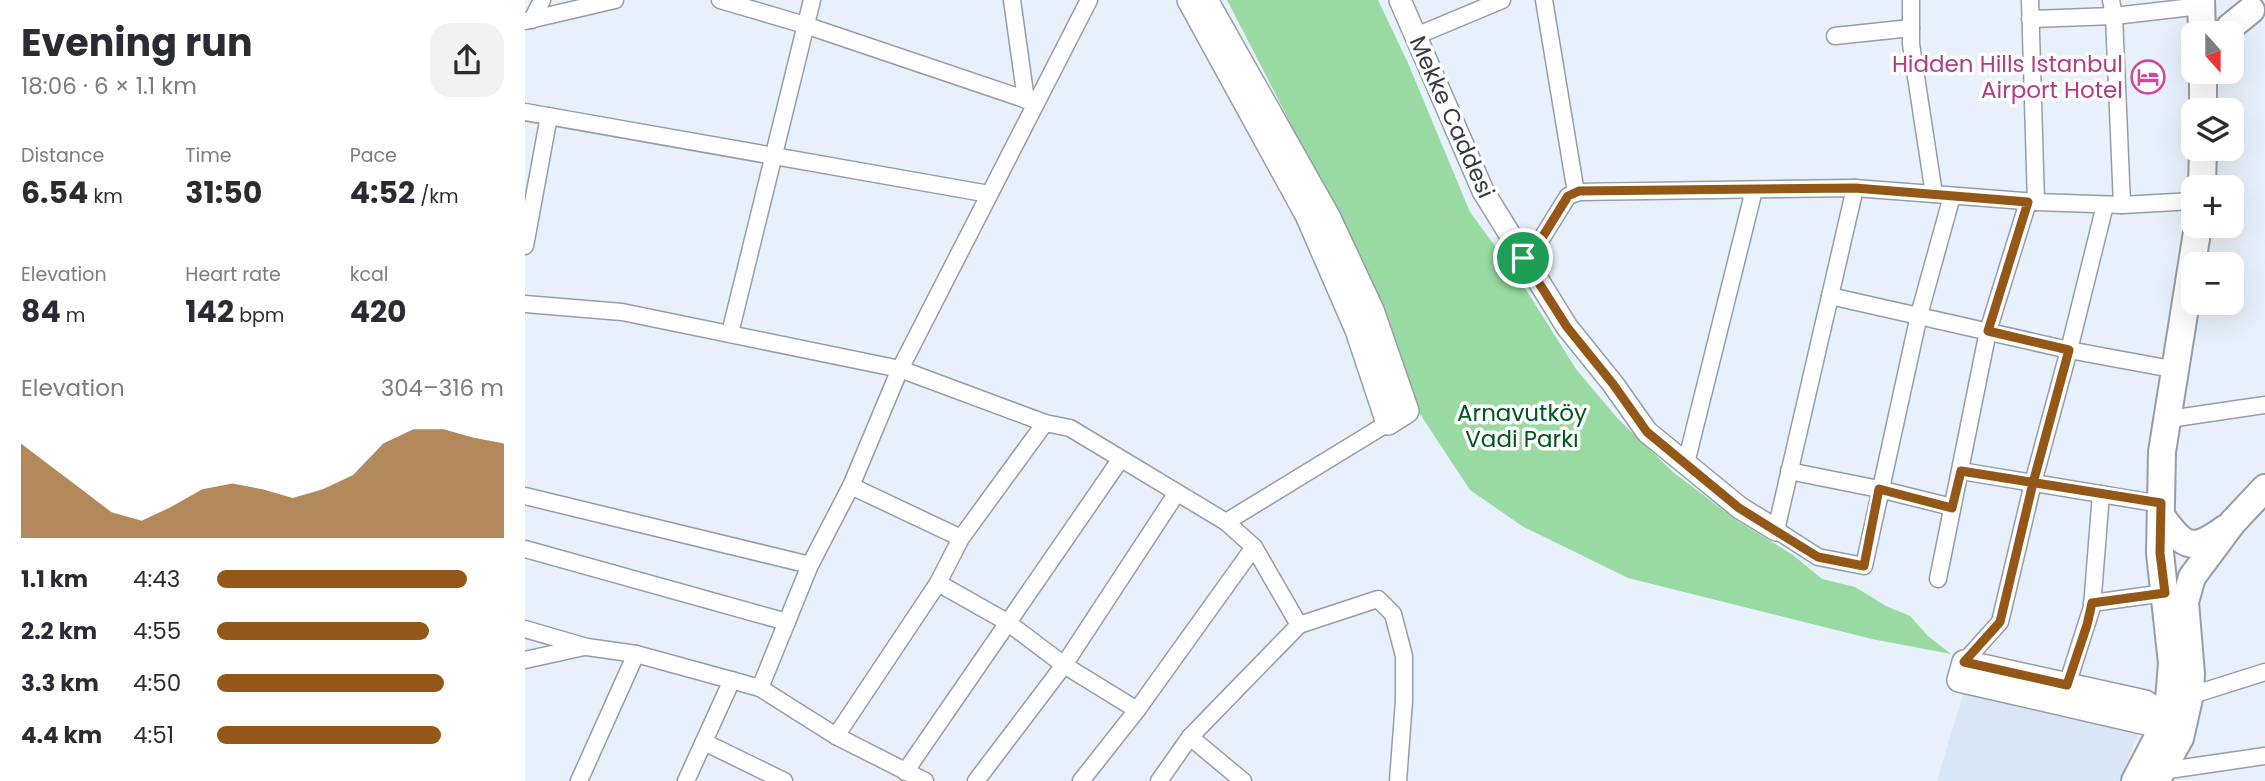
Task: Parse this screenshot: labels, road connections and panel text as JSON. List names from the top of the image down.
{
  "streets": {
    "street": ["Mekke Caddesi"]
  },
  "parks": ["Arnavutköy Vadi Parkı"],
  "places": {
    "hotel": ["Hidden Hills Istanbul Airport Hotel"]
  },
  "north": "bottom",
  "page": {
    "heading": ["Evening run", "18:06 · 6 × 1.1 km"],
    "map_buttons": ["+", "−"],
    "stats": [
      ["Distance", "6.54 km"],
      ["Time", "31:50"],
      ["Pace", "4:52 /km"],
      ["Elevation", "84 m"],
      ["Heart rate", "142 bpm"],
      ["kcal", "420"]
    ],
    "chart": ["Elevation", "304–316 m"],
    "list": [
      {
        "name": "1.1 km",
        "note": "4:43"
      },
      {
        "name": "2.2 km",
        "note": "4:55"
      },
      {
        "name": "3.3 km",
        "note": "4:50"
      },
      {
        "name": "4.4 km",
        "note": "4:51"
      }
    ]
  }
}
